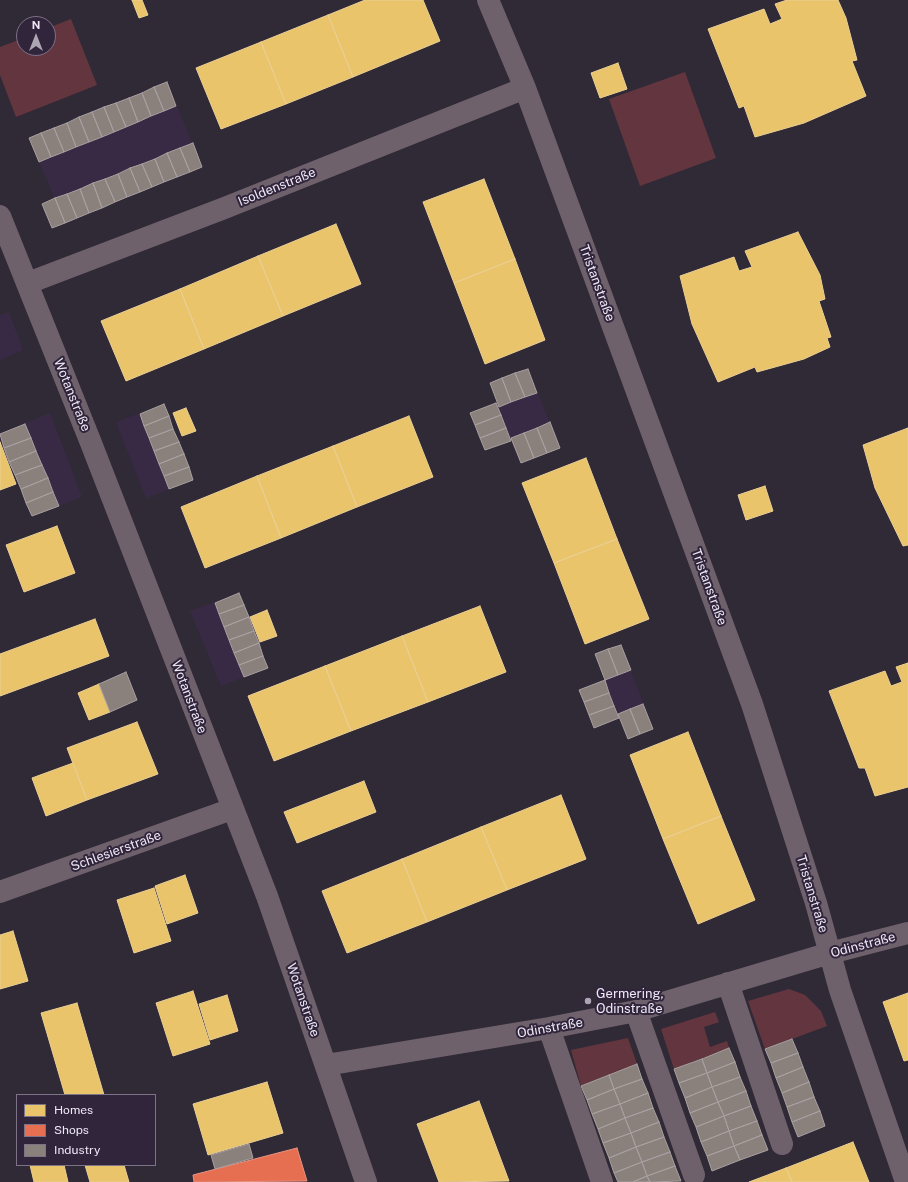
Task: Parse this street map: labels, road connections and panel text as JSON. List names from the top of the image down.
{
  "streets": {
    "street": [
      "Isoldenstraße",
      "Tristanstraße",
      "Wotanstraße",
      "Schlesierstraße",
      "Odinstraße"
    ]
  },
  "crossings": [
    ["Isoldenstraße", "Tristanstraße"],
    ["Isoldenstraße", "Wotanstraße"],
    ["Tristanstraße", "Odinstraße"],
    ["Wotanstraße", "Schlesierstraße"],
    ["Wotanstraße", "Odinstraße"]
  ],
  "places": ["Germering, Odinstraße"],
  "legend": ["Homes", "Shops", "Industry"],
  "north": "top"
}
